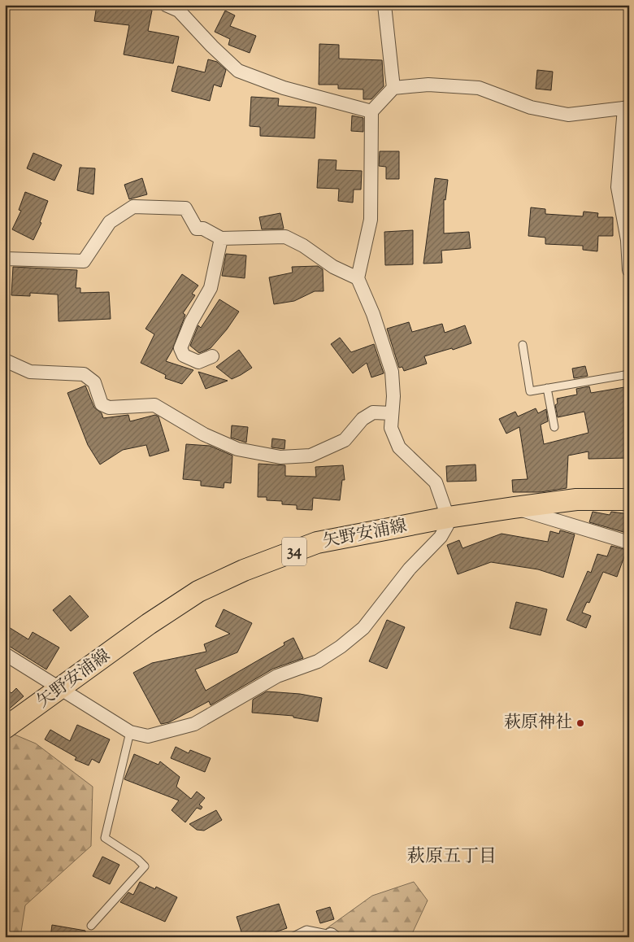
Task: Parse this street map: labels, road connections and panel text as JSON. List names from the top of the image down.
{
  "streets": {
    "main road": ["矢野安浦線", "34"]
  },
  "districts": ["萩原五丁目"],
  "places": ["萩原神社"]
}
